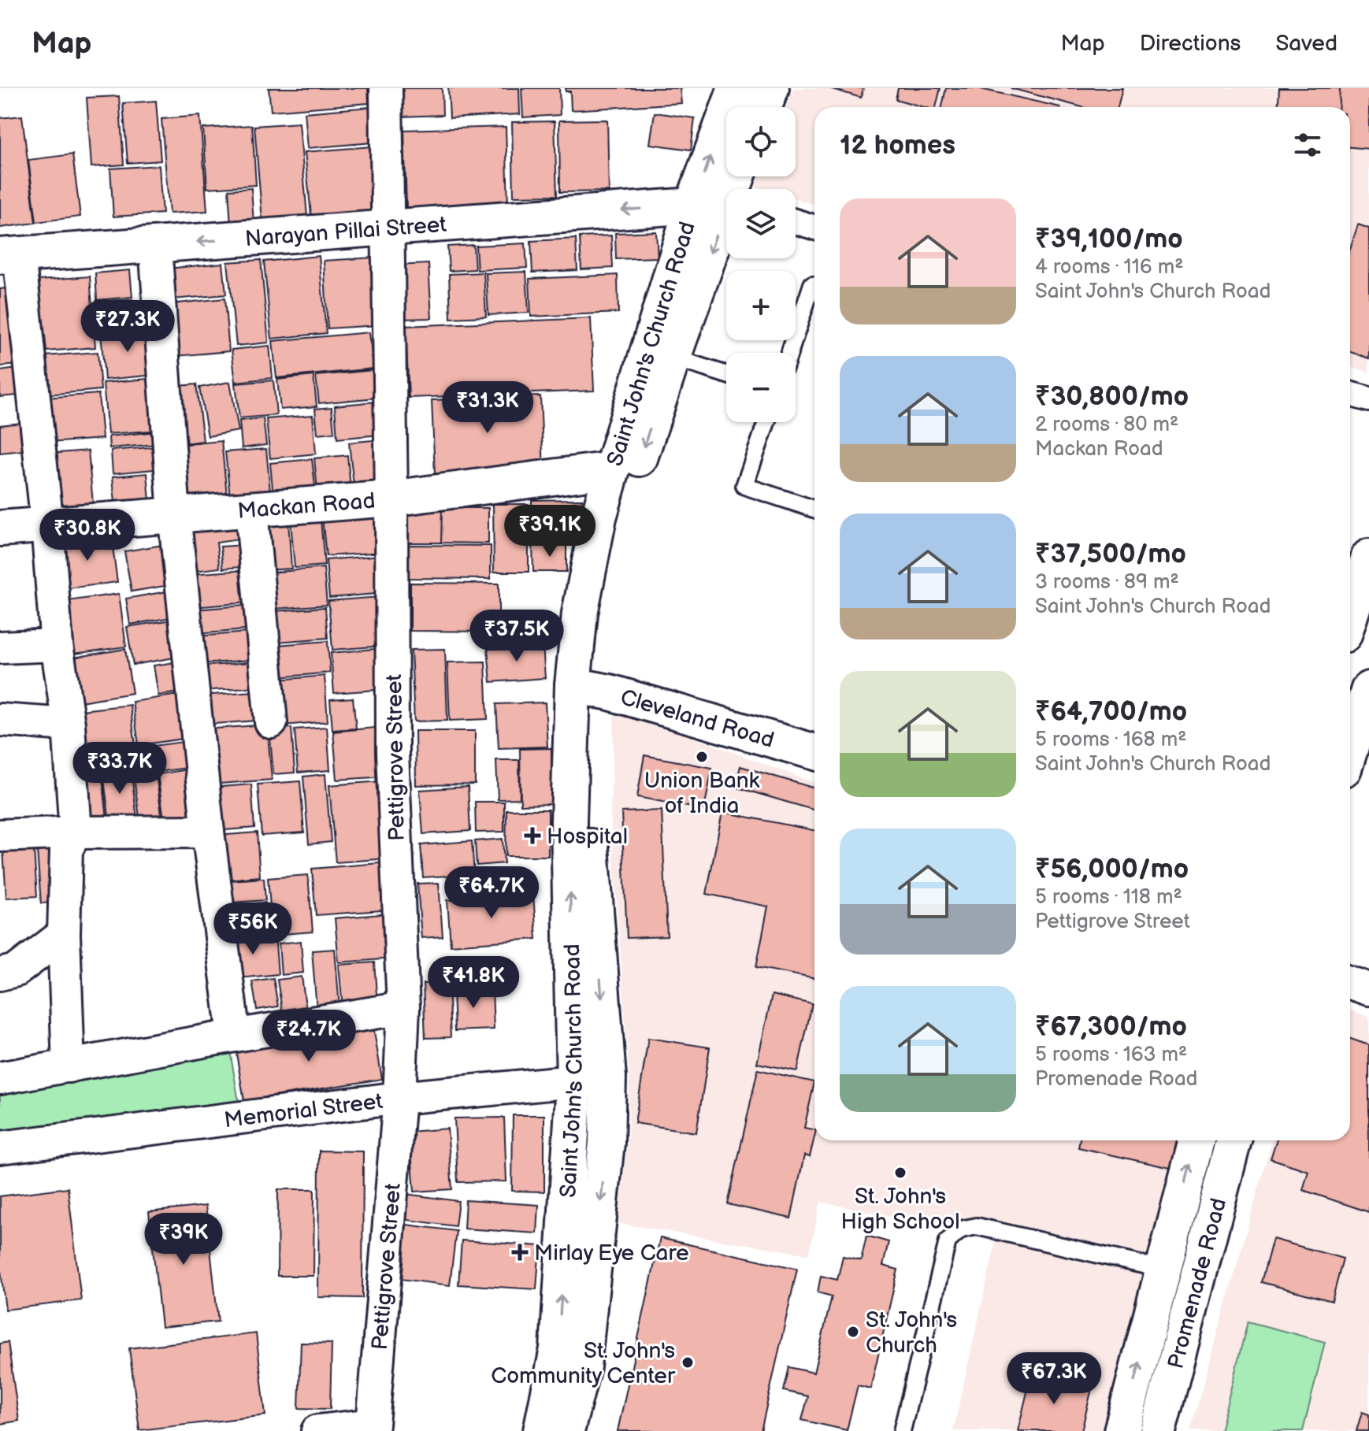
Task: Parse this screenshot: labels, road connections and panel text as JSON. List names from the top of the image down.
{
  "streets": {
    "main road": [
      "Narayan Pillai Street",
      "Saint John's Church Road",
      "Mackan Road",
      "Cleveland Road",
      "Promenade Road"
    ],
    "street": ["Pettigrove Street", "Memorial Street"]
  },
  "crossings": [
    ["Narayan Pillai Street", "Saint John's Church Road"],
    ["Narayan Pillai Street", "Pettigrove Street"],
    ["Saint John's Church Road", "Mackan Road"],
    ["Saint John's Church Road", "Cleveland Road"],
    ["Saint John's Church Road", "Memorial Street"],
    ["Mackan Road", "Pettigrove Street"],
    ["Pettigrove Street", "Memorial Street"]
  ],
  "one_way": ["Narayan Pillai Street"],
  "places": {
    "other": [
      "Union Bank of India",
      "St. John's High School",
      "St. John's Church",
      "St. John's Community Center"
    ],
    "health": ["Hospital", "Mirlay Eye Care"]
  },
  "page": {
    "header": "Map",
    "nav": ["Map", "Directions", "Saved"],
    "map_buttons": ["+", "−"],
    "heading": "12 homes",
    "list": [
      {
        "name": "₹39,100/mo",
        "note": "4 rooms · 116 m² · Saint John's Church Road"
      },
      {
        "name": "₹30,800/mo",
        "note": "2 rooms · 80 m² · Mackan Road"
      },
      {
        "name": "₹37,500/mo",
        "note": "3 rooms · 89 m² · Saint John's Church Road"
      },
      {
        "name": "₹64,700/mo",
        "note": "5 rooms · 168 m² · Saint John's Church Road"
      },
      {
        "name": "₹56,000/mo",
        "note": "5 rooms · 118 m² · Pettigrove Street"
      },
      {
        "name": "₹67,300/mo",
        "note": "5 rooms · 163 m² · Promenade Road"
      }
    ],
    "price": [
      "₹27.3K",
      "₹31.3K",
      "₹39.1K",
      "₹30.8K",
      "₹37.5K",
      "₹33.7K",
      "₹64.7K",
      "₹56K",
      "₹41.8K",
      "₹24.7K",
      "₹39K",
      "₹67.3K"
    ]
  }
}
